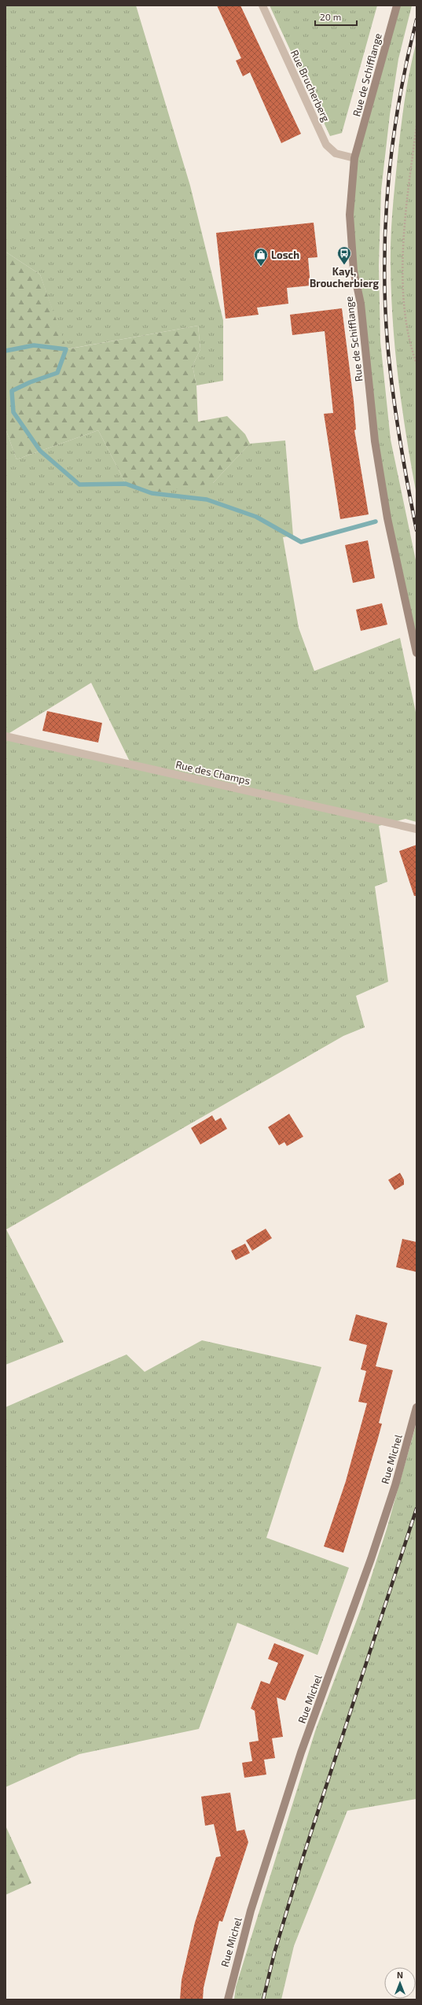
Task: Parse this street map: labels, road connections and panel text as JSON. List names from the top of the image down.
{
  "streets": {
    "main road": ["Rue de Schifflange", "Rue Michel"],
    "street": ["Rue Brucherberg", "Rue des Champs"]
  },
  "crossings": [
    ["Rue de Schifflange", "Rue Brucherberg"]
  ],
  "places": {
    "bus stop": ["Kayl, Broucherbierg"],
    "shop": ["Losch"]
  },
  "scale_bar": "20 m",
  "north": "top"
}
